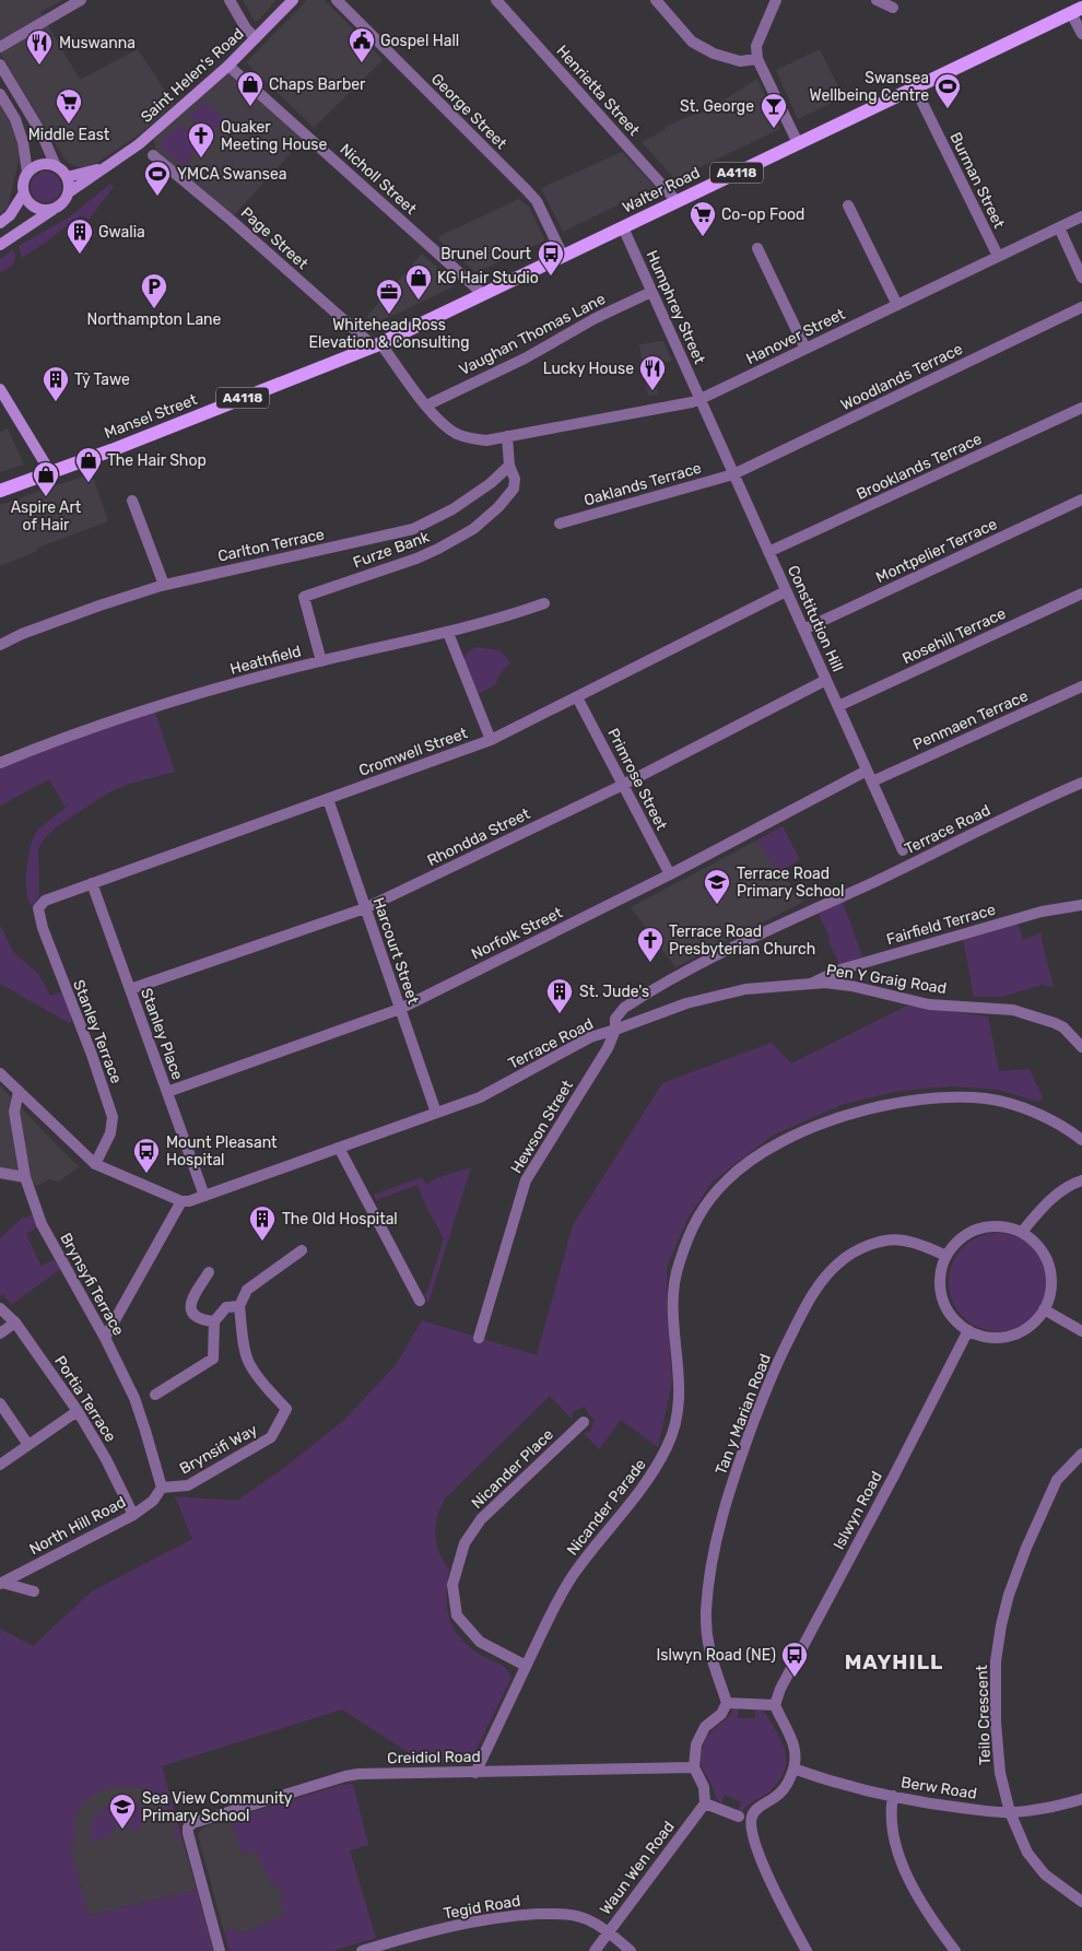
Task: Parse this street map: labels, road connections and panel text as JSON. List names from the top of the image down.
{
  "streets": {
    "main road": [
      "Saint Helen's Road",
      "A4118",
      "Walter Road",
      "Mansel Street"
    ],
    "street": [
      "Henrietta Street",
      "George Street",
      "Nicholl Street",
      "Burman Street",
      "Page Street",
      "Humphrey Street",
      "Vaughan Thomas Lane",
      "Hanover Street",
      "Woodlands Terrace",
      "Brooklands Terrace",
      "Oaklands Terrace",
      "Carlton Terrace",
      "Furze Bank",
      "Montpelier Terrace",
      "Constitution Hill",
      "Rosehill Terrace",
      "Heathfield",
      "Penmaen Terrace",
      "Cromwell Street",
      "Primrose Street",
      "Terrace Road",
      "Rhondda Street",
      "Fairfield Terrace",
      "Norfolk Street",
      "Harcourt Street",
      "Pen Y Graig Road",
      "Stanley Terrace",
      "Stanley Place",
      "Hewson Street",
      "Brynsyfi Terrace",
      "Portia Terrace",
      "Tan y Marian Road",
      "Brynsifi Way",
      "Nicander Place",
      "Nicander Parade",
      "Islwyn Road",
      "North Hill Road",
      "Teilo Crescent",
      "Creidiol Road",
      "Berw Road",
      "Waun Wen Road",
      "Tegid Road"
    ]
  },
  "crossings": [
    ["Saint Helen's Road", "Nicholl Street"],
    ["Henrietta Street", "Walter Road"],
    ["George Street", "Walter Road"],
    ["Nicholl Street", "Walter Road"],
    ["Burman Street", "Walter Road"],
    ["Burman Street", "Hanover Street"],
    ["Walter Road", "Page Street"],
    ["Walter Road", "Humphrey Street"],
    ["Walter Road", "Mansel Street"],
    ["Page Street", "Vaughan Thomas Lane"],
    ["Page Street", "Hanover Street"],
    ["Page Street", "Mansel Street"],
    ["Humphrey Street", "Vaughan Thomas Lane"],
    ["Humphrey Street", "Hanover Street"],
    ["Humphrey Street", "Constitution Hill"],
    ["Vaughan Thomas Lane", "Hanover Street"],
    ["Hanover Street", "Constitution Hill"],
    ["Woodlands Terrace", "Oaklands Terrace"],
    ["Woodlands Terrace", "Constitution Hill"],
    ["Brooklands Terrace", "Constitution Hill"],
    ["Oaklands Terrace", "Constitution Hill"],
    ["Carlton Terrace", "Furze Bank"],
    ["Furze Bank", "Heathfield"],
    ["Montpelier Terrace", "Constitution Hill"],
    ["Constitution Hill", "Rosehill Terrace"],
    ["Constitution Hill", "Penmaen Terrace"],
    ["Constitution Hill", "Cromwell Street"],
    ["Constitution Hill", "Rhondda Street"],
    ["Constitution Hill", "Norfolk Street"],
    ["Cromwell Street", "Primrose Street"],
    ["Cromwell Street", "Harcourt Street"],
    ["Cromwell Street", "Stanley Terrace"],
    ["Cromwell Street", "Stanley Place"],
    ["Primrose Street", "Rhondda Street"],
    ["Primrose Street", "Norfolk Street"],
    ["Terrace Road", "Harcourt Street"],
    ["Terrace Road", "Pen Y Graig Road"],
    ["Terrace Road", "Stanley Place"],
    ["Terrace Road", "Hewson Street"],
    ["Rhondda Street", "Harcourt Street"],
    ["Rhondda Street", "Stanley Place"],
    ["Fairfield Terrace", "Pen Y Graig Road"],
    ["Norfolk Street", "Harcourt Street"],
    ["Norfolk Street", "Stanley Place"],
    ["Pen Y Graig Road", "Hewson Street"],
    ["Brynsyfi Terrace", "Brynsifi Way"],
    ["Brynsyfi Terrace", "North Hill Road"],
    ["Portia Terrace", "North Hill Road"],
    ["Tan y Marian Road", "Islwyn Road"],
    ["Brynsifi Way", "North Hill Road"],
    ["Nicander Place", "Nicander Parade"],
    ["Nicander Parade", "Creidiol Road"],
    ["Teilo Crescent", "Berw Road"],
    ["Waun Wen Road", "Tegid Road"]
  ],
  "districts": ["MAYHILL"],
  "places": {
    "public building": ["Gospel Hall"],
    "restaurant": ["Muswanna", "Lucky House"],
    "shop": [
      "Chaps Barber",
      "KG Hair Studio",
      "The Hair Shop",
      "Aspire Art of Hair"
    ],
    "sports": ["Swansea Wellbeing Centre", "YMCA Swansea"],
    "supermarket": ["Middle East", "Co-op Food"],
    "bar": ["St. George"],
    "church": ["Quaker Meeting House", "Terrace Road Presbyterian Church"],
    "building": [
      "Gwalia",
      "Tŷ Tawe",
      "St. Jude's",
      "The Old Hospital"
    ],
    "bus stop": ["Brunel Court", "Mount Pleasant Hospital", "Islwyn Road (NE)"],
    "parking": ["Northampton Lane"],
    "office": ["Whitehead Ross Elevation & Consulting"],
    "school or university": ["Terrace Road Primary School", "Sea View Community Primary School"]
  }
}
